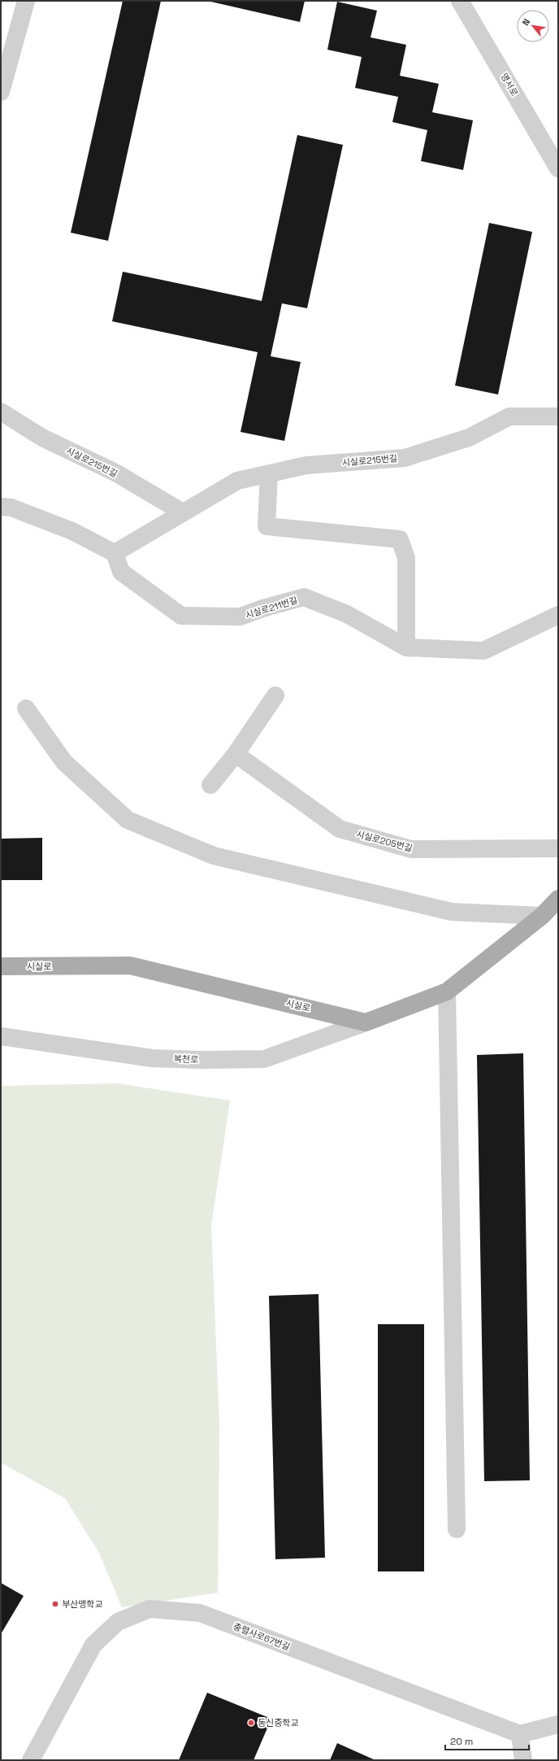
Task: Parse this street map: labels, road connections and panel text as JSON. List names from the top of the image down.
{
  "streets": {
    "main road": ["시실로"],
    "street": [
      "명서로",
      "시실로215번길",
      "시실로211번길",
      "시실로205번길",
      "복천로",
      "충렬사로67번길"
    ]
  },
  "crossings": [
    ["시실로215번길", "시실로211번길"],
    ["시실로", "복천로"]
  ],
  "places": ["부산맹학교", "동신중학교"],
  "scale_bar": "20 m",
  "north": "top left"
}
